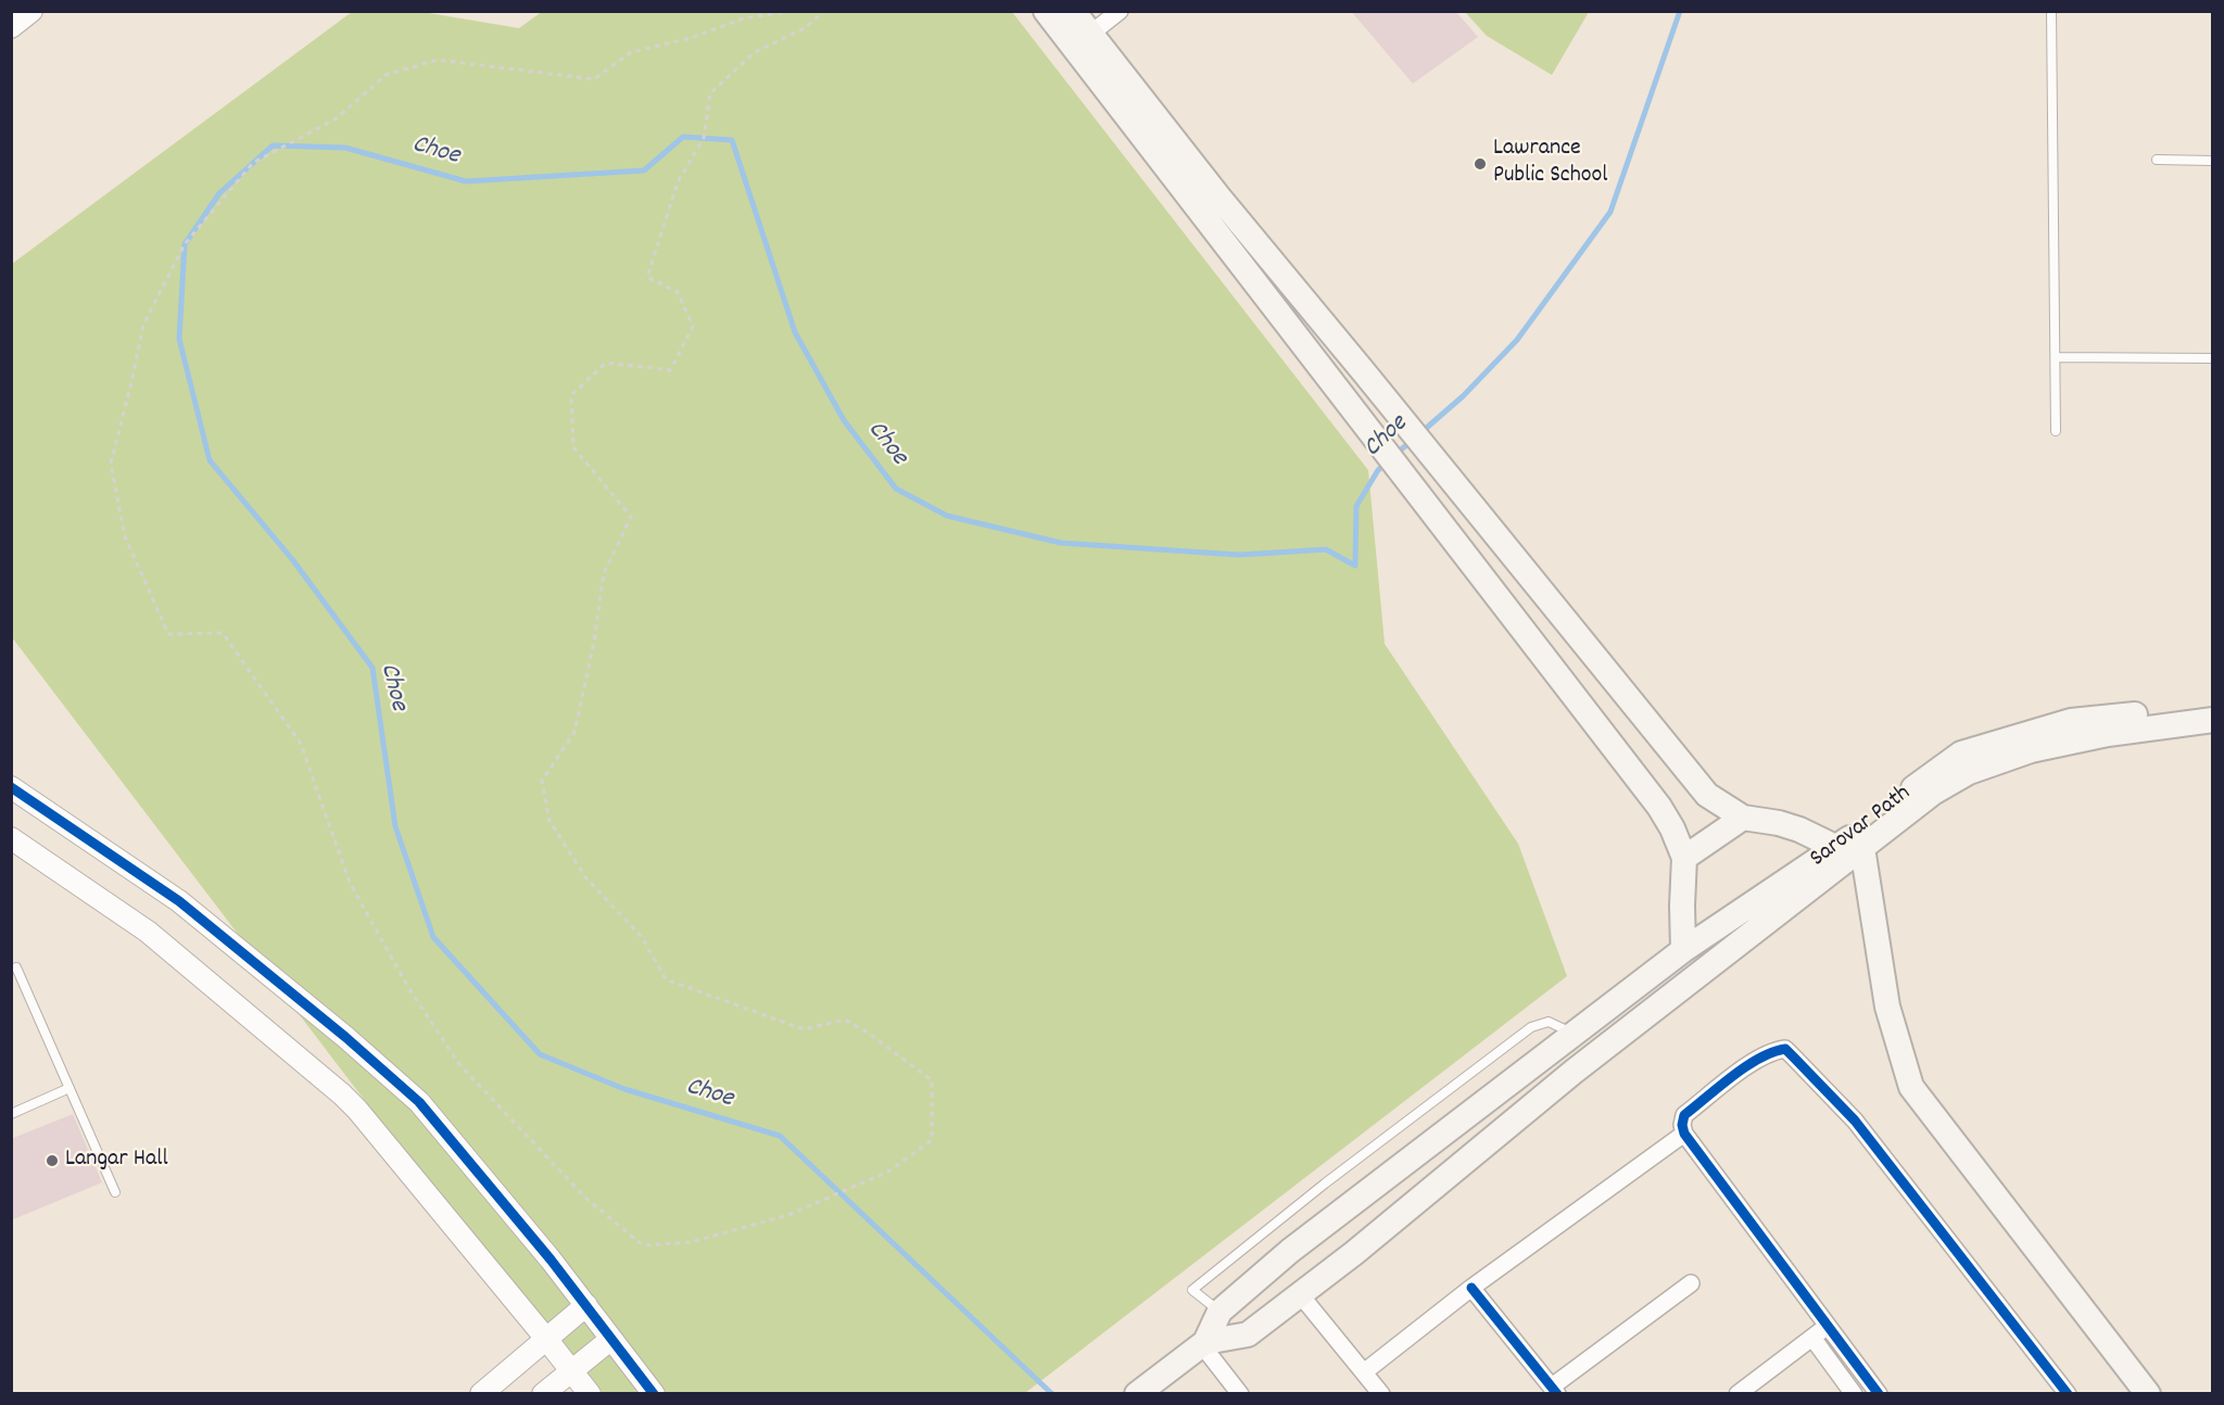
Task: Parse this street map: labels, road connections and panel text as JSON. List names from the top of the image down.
{
  "streets": {
    "main road": ["Sarovar Path"]
  },
  "water": ["Choe"],
  "places": ["Lawrance Public School", "Langar Hall"]
}
